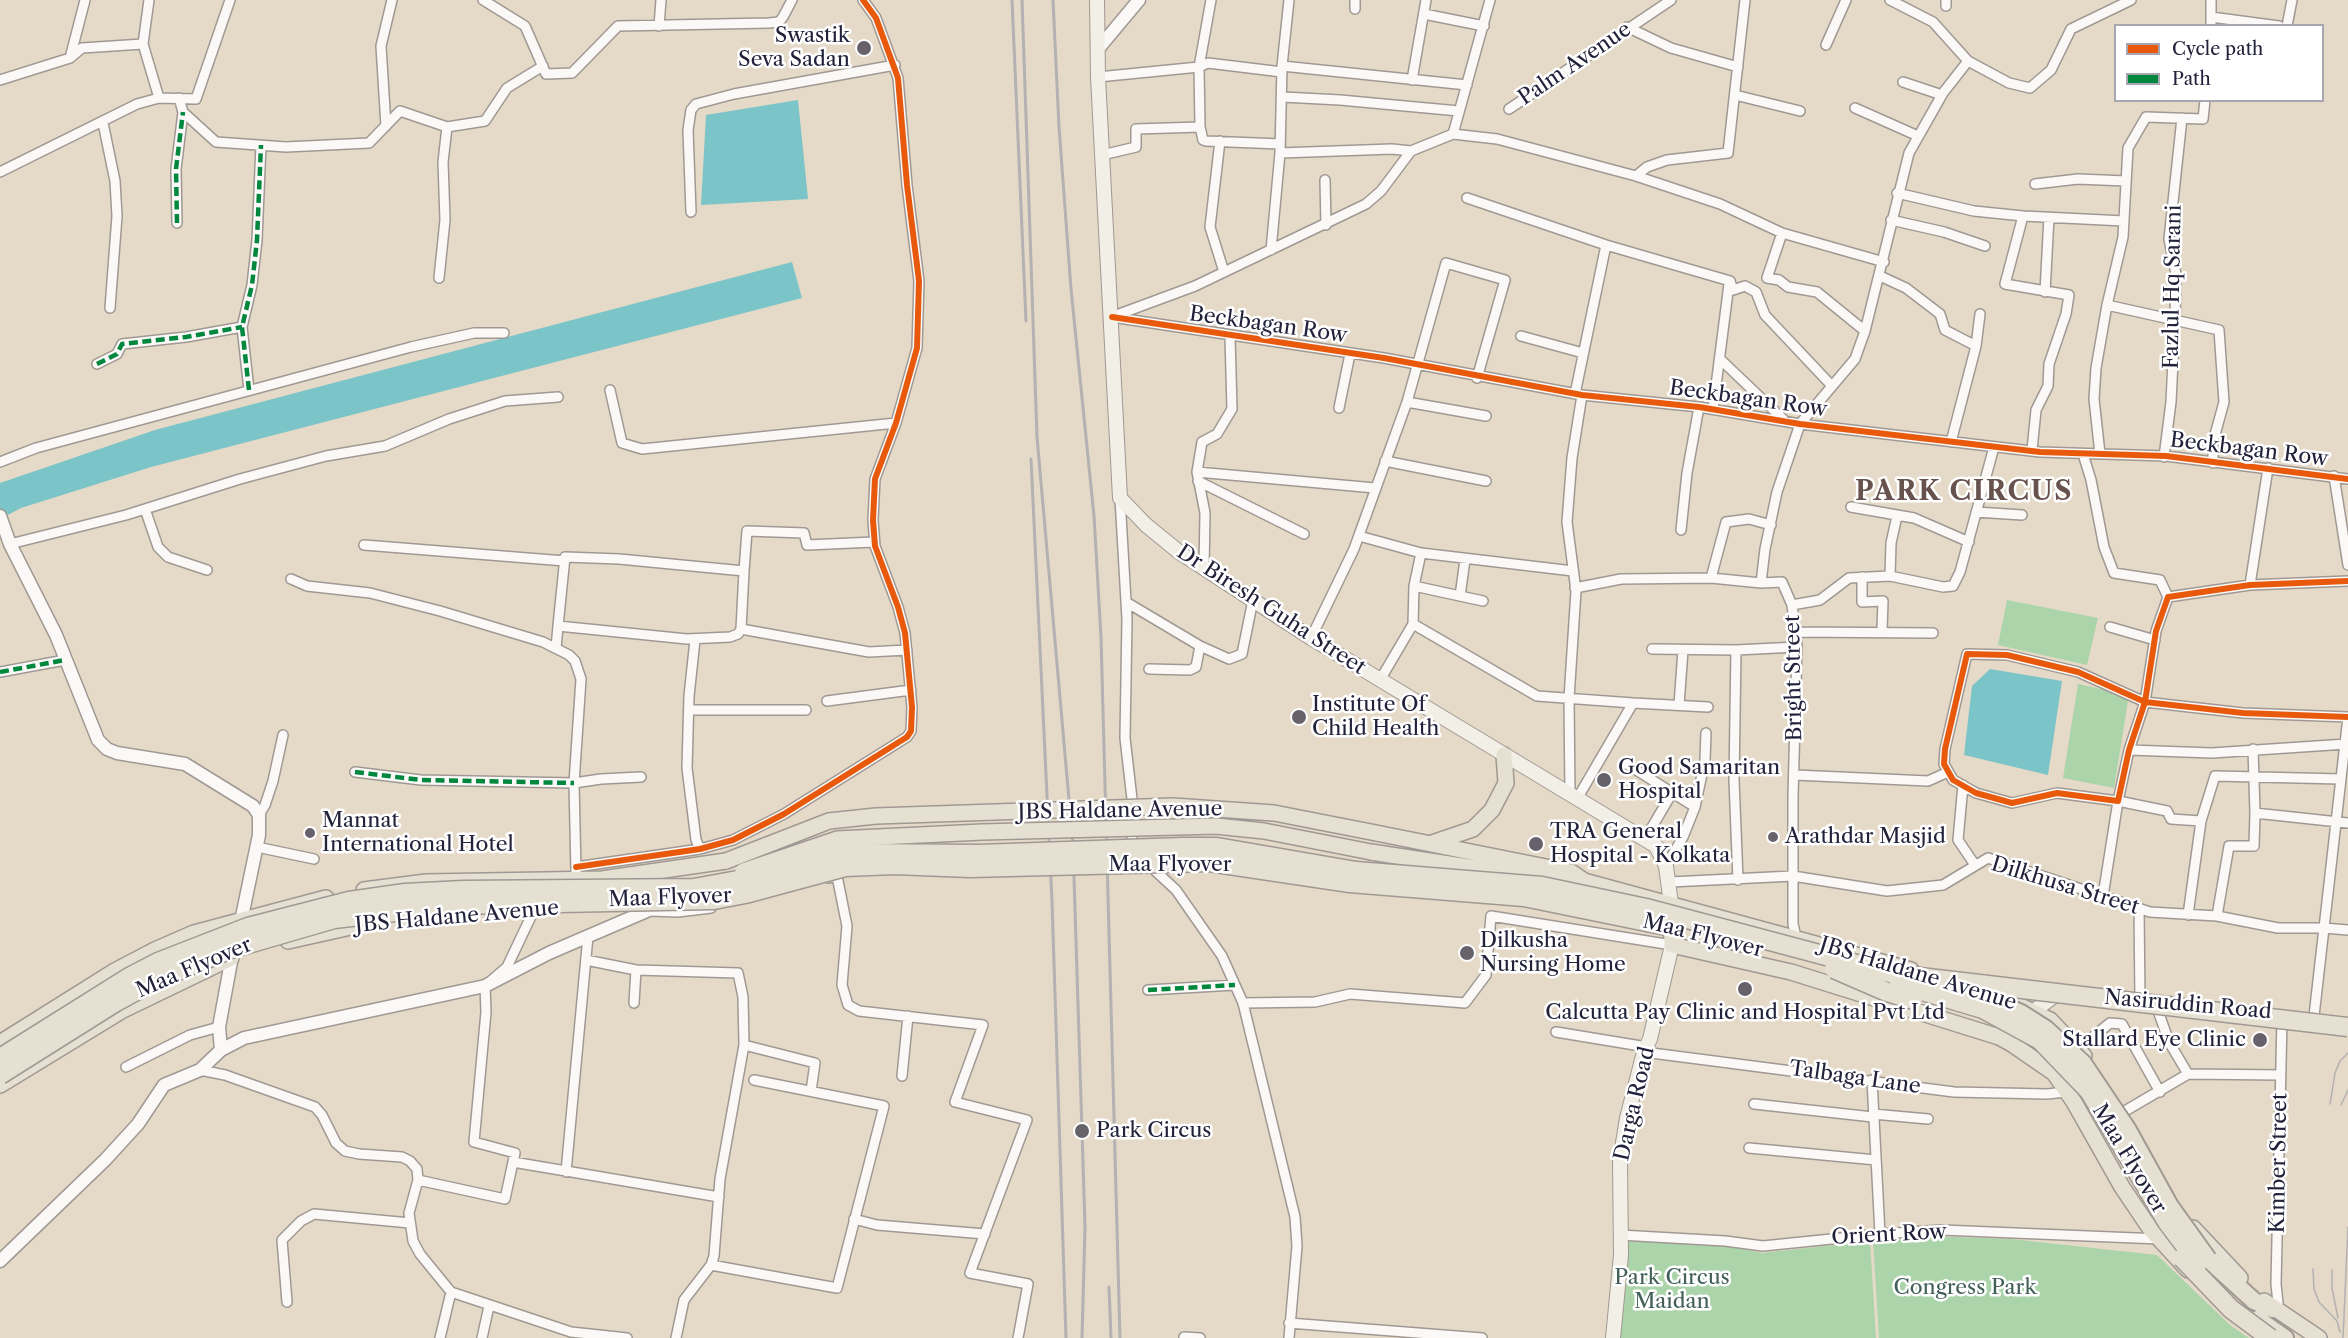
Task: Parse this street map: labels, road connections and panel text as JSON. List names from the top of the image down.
{
  "streets": {
    "highway": ["Maa Flyover"],
    "main road": [
      "Dr Biresh Guha Street",
      "JBS Haldane Avenue",
      "Nasiruddin Road",
      "Darga Road"
    ],
    "street": [
      "Palm Avenue",
      "Fazlul Hq Sarani",
      "Beckbagan Row",
      "Bright Street",
      "Dilkhusa Street",
      "Talbaga Lane",
      "Kimber Street",
      "Orient Row"
    ]
  },
  "crossings": [
    ["Fazlul Hq Sarani", "Beckbagan Row"],
    ["Dr Biresh Guha Street", "JBS Haldane Avenue"],
    ["Dr Biresh Guha Street", "Dilkhusa Street"],
    ["Bright Street", "JBS Haldane Avenue"],
    ["Bright Street", "Dilkhusa Street"],
    ["JBS Haldane Avenue", "Maa Flyover"],
    ["JBS Haldane Avenue", "Nasiruddin Road"],
    ["JBS Haldane Avenue", "Kimber Street"],
    ["Maa Flyover", "Talbaga Lane"],
    ["Maa Flyover", "Darga Road"],
    ["Maa Flyover", "Kimber Street"],
    ["Maa Flyover", "Orient Row"],
    ["Nasiruddin Road", "Kimber Street"],
    ["Talbaga Lane", "Darga Road"],
    ["Darga Road", "Orient Row"]
  ],
  "districts": ["PARK CIRCUS"],
  "parks": ["Park Circus Maidan", "Congress Park"],
  "places": [
    "Swastik Seva Sadan",
    "Institute Of Child Health",
    "Good Samaritan Hospital",
    "Mannat International Hotel",
    "Arathdar Masjid",
    "TRA General Hospital - Kolkata",
    "Dilkusha Nursing Home",
    "Calcutta Pay Clinic and Hospital Pvt Ltd",
    "Stallard Eye Clinic",
    "Park Circus"
  ],
  "legend": ["Cycle path", "Path"]
}
